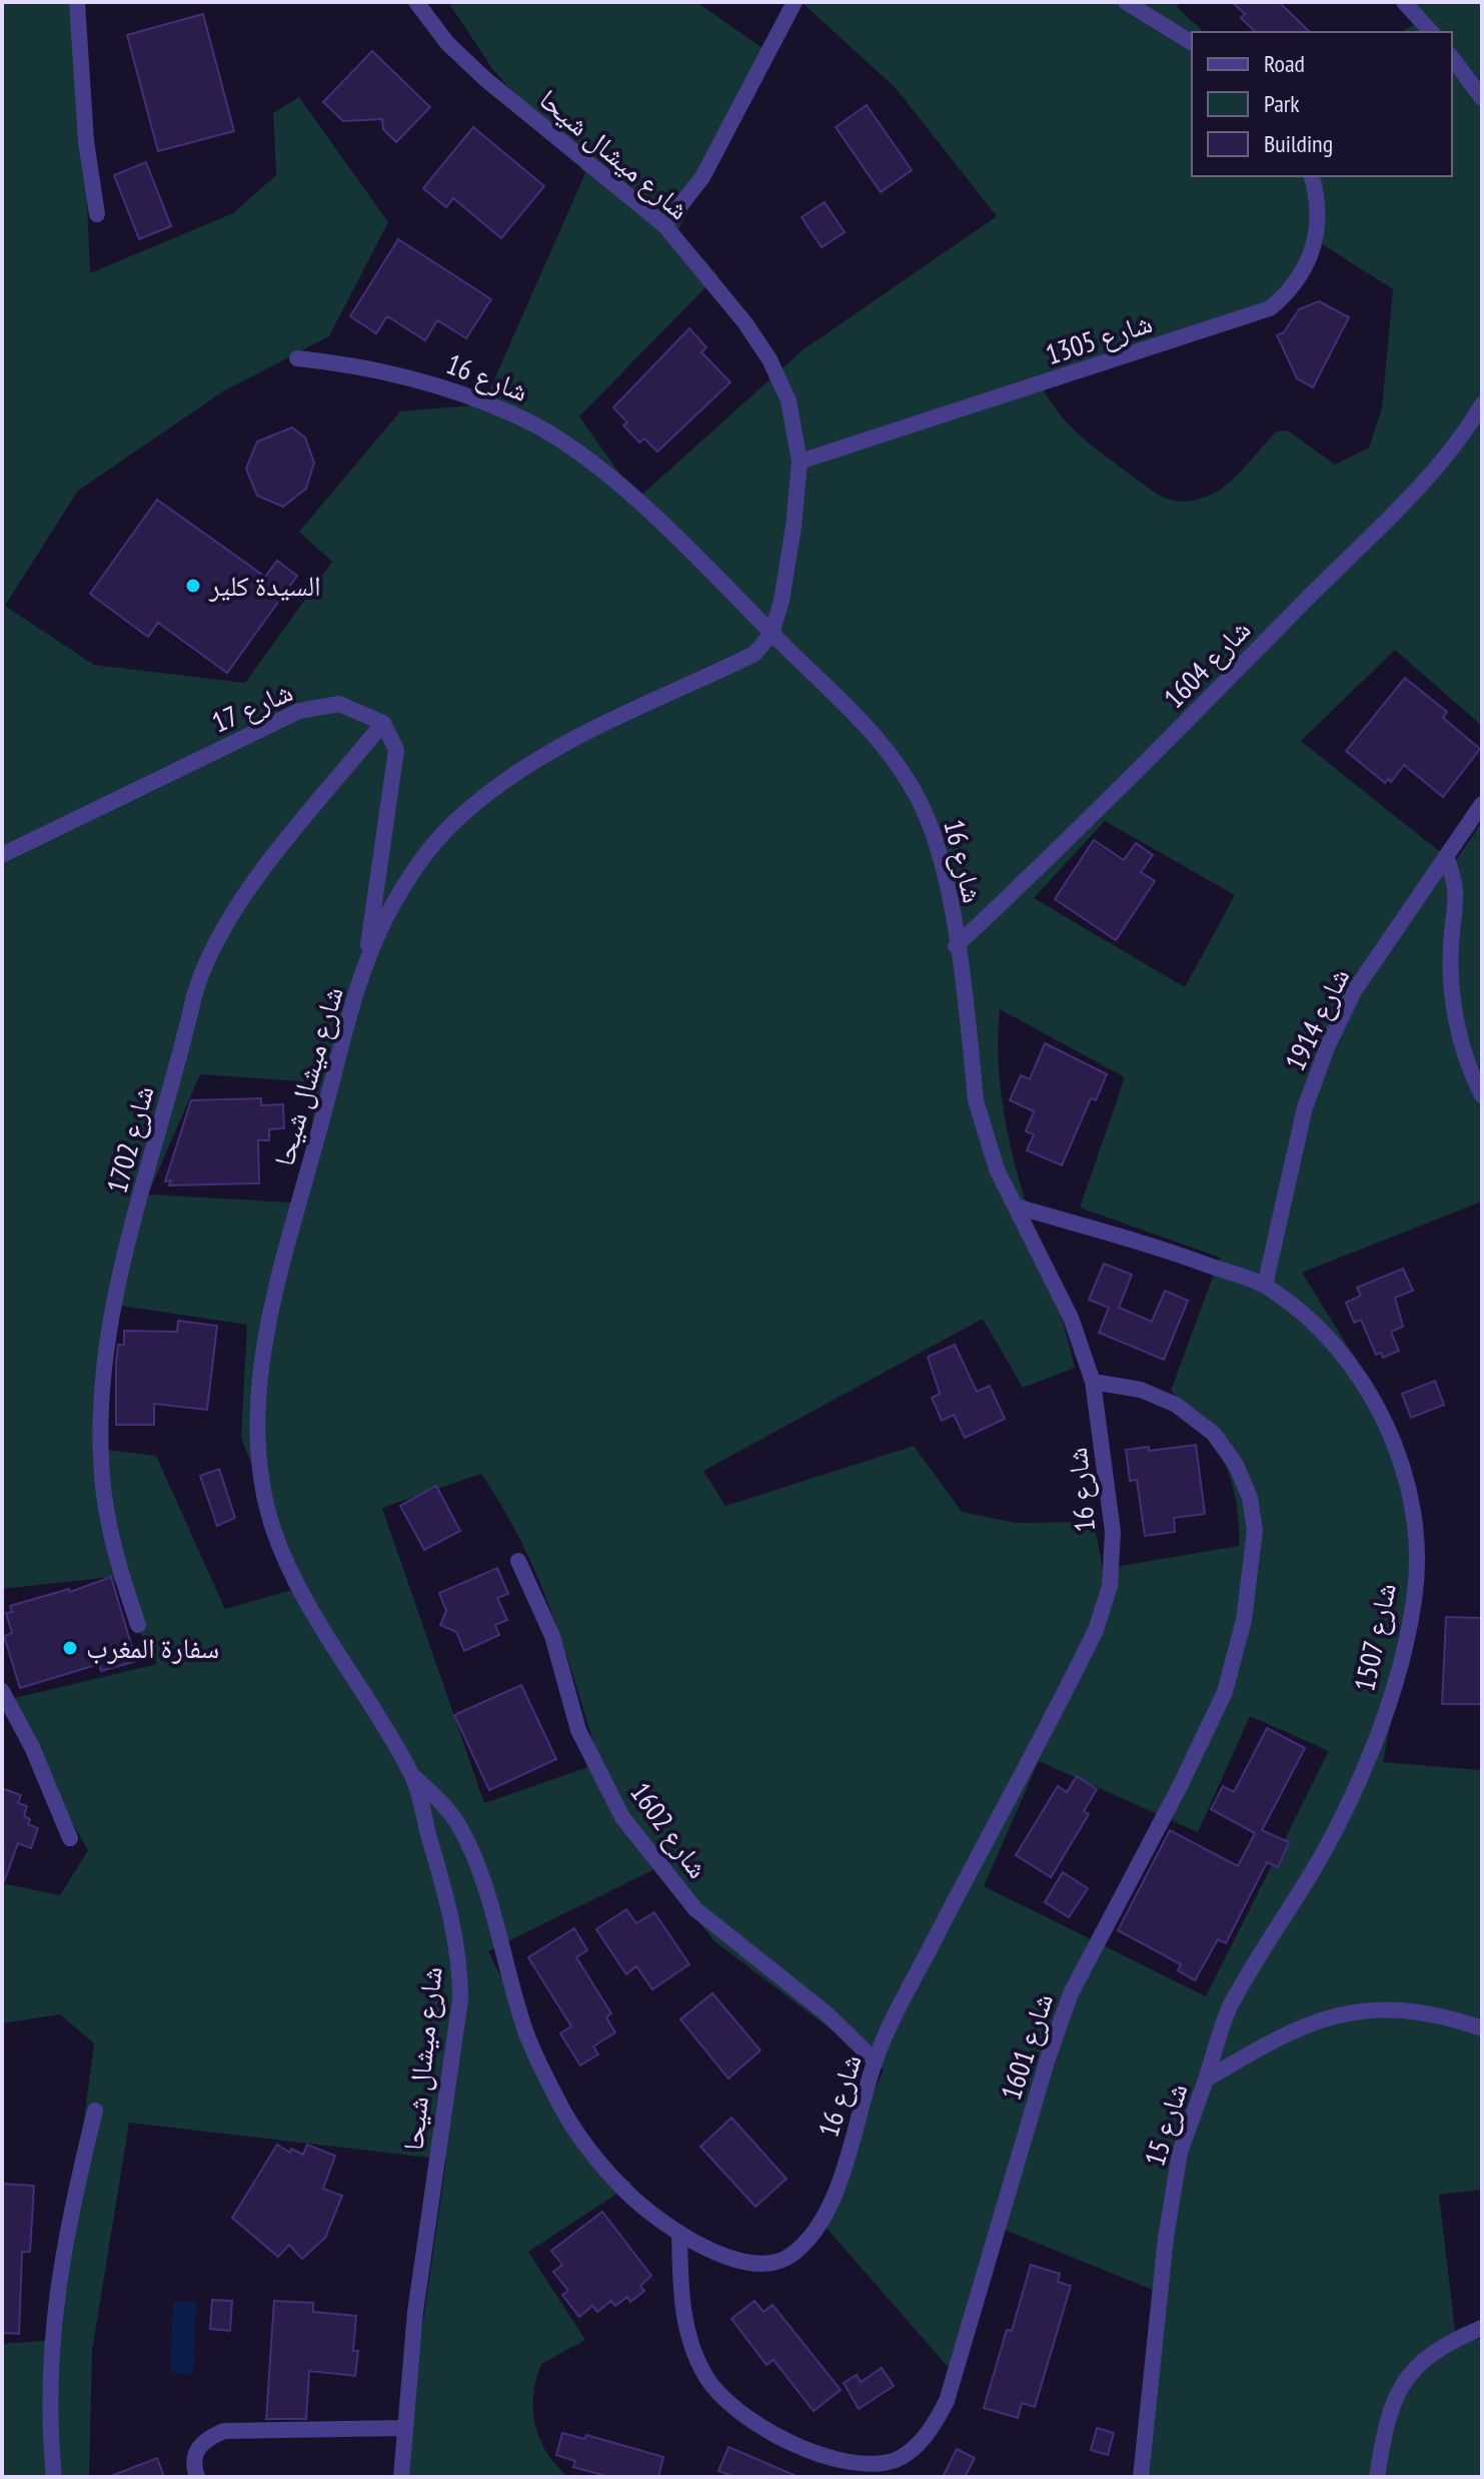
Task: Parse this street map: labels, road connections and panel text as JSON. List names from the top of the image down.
{
  "streets": {
    "street": [
      "شارع ميشال شيحا",
      "شارع 1305",
      "شارع 16",
      "شارع 1604",
      "شارع 17",
      "شارع 1914",
      "شارع 1702",
      "شارع 1507",
      "شارع 1602",
      "شارع 1601",
      "شارع 15"
    ]
  },
  "crossings": [
    ["شارع ميشال شيحا", "شارع 1305"],
    ["شارع ميشال شيحا", "شارع 16"],
    ["شارع 16", "شارع 1604"],
    ["شارع 16", "شارع 1507"],
    ["شارع 16", "شارع 1602"],
    ["شارع 16", "شارع 1601"],
    ["شارع 17", "شارع 1702"],
    ["شارع 1914", "شارع 1507"],
    ["شارع 1507", "شارع 15"]
  ],
  "places": ["السيدة كلير", "سفارة المغرب"],
  "legend": ["Road", "Park", "Building"]
}
